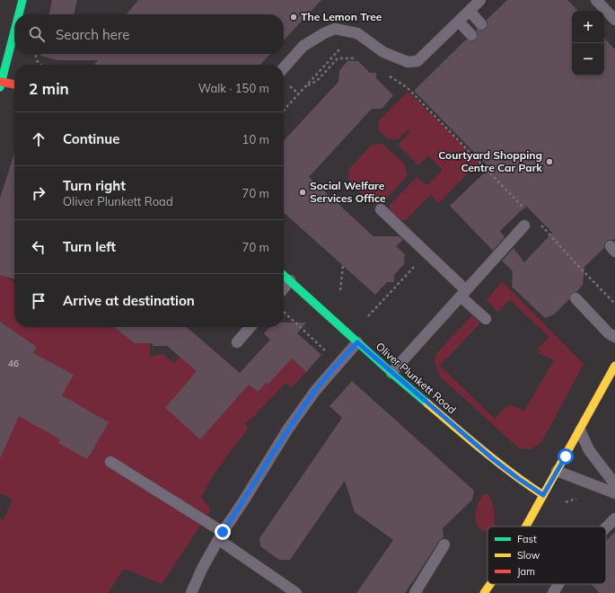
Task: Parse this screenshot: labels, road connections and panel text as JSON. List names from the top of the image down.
{
  "streets": {
    "street": ["Oliver Plunkett Road"]
  },
  "places": ["The Lemon Tree", "Courtyard Shopping Centre Car Park", "Social Welfare Services Office"],
  "house_numbers": ["46"],
  "legend": ["Fast", "Slow", "Jam"],
  "page": {
    "map_buttons": ["+", "−"],
    "search": "Search here",
    "heading": ["2 min", "Walk · 150 m"],
    "list": [
      ["Continue", "10 m"],
      ["Turn right", "Oliver Plunkett Road", "70 m"],
      ["Turn left", "70 m"],
      "Arrive at destination"
    ]
  }
}
